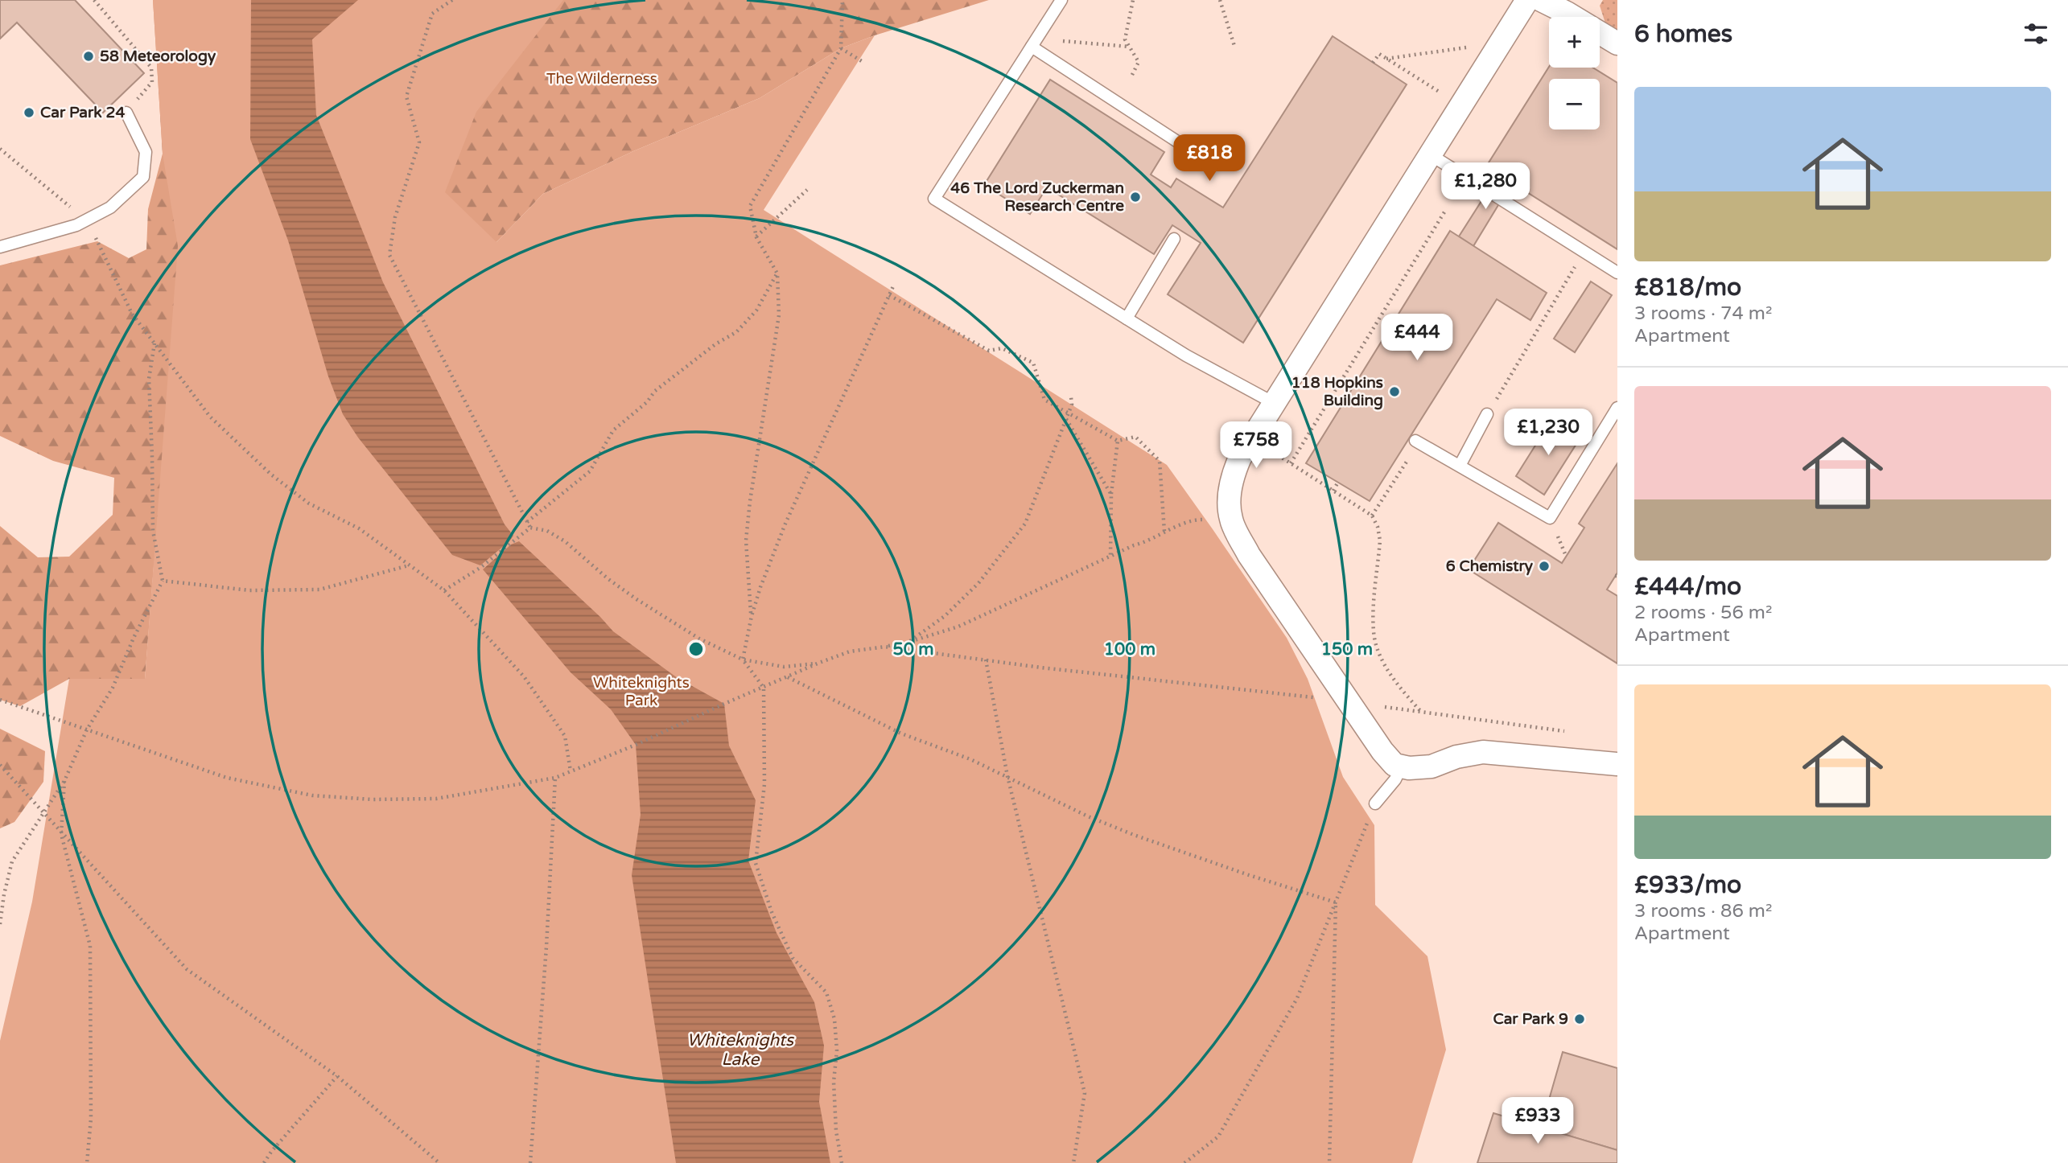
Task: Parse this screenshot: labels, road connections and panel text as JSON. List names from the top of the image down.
{
  "water": ["Whiteknights Lake"],
  "parks": ["The Wilderness", "Whiteknights Park"],
  "places": [
    "58 Meteorology",
    "Car Park 24",
    "46 The Lord Zuckerman Research Centre",
    "118 Hopkins Building",
    "6 Chemistry",
    "Car Park 9"
  ],
  "page": {
    "heading": "6 homes",
    "map_buttons": ["+", "−"],
    "list": [
      {
        "name": "£818/mo",
        "note": "3 rooms · 74 m² · Apartment"
      },
      {
        "name": "£444/mo",
        "note": "2 rooms · 56 m² · Apartment"
      },
      {
        "name": "£933/mo",
        "note": "3 rooms · 86 m² · Apartment"
      }
    ],
    "price": [
      "£818",
      "£1,280",
      "£444",
      "£1,230",
      "£758",
      "£933"
    ]
  },
  "rings": ["50 m", "100 m", "150 m"]
}
